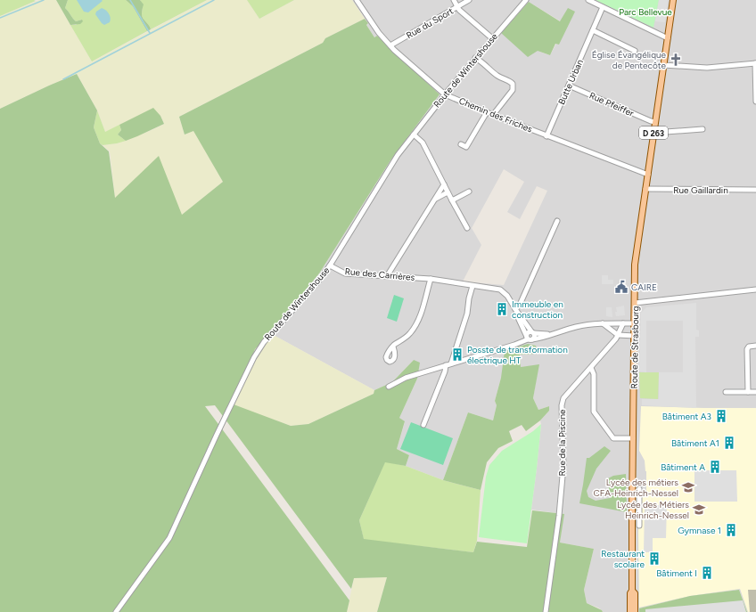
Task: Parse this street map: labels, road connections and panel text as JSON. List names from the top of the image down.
{
  "streets": {
    "main road": ["D 263", "Route de Strasbourg"],
    "street": [
      "Rue du Sport",
      "Route de Wintershouse",
      "Butte Urban",
      "Rue Pfeiffer",
      "Chemin des Friches",
      "Rue Gaillardin",
      "Rue des Carrières",
      "Rue de la Piscine"
    ]
  },
  "crossings": [
    ["Rue du Sport", "Chemin des Friches"],
    ["Route de Wintershouse", "Chemin des Friches"],
    ["Route de Wintershouse", "Rue des Carrières"],
    ["Butte Urban", "Rue Pfeiffer"],
    ["Butte Urban", "Chemin des Friches"],
    ["Rue Pfeiffer", "Route de Strasbourg"],
    ["Chemin des Friches", "Route de Strasbourg"],
    ["Rue Gaillardin", "Route de Strasbourg"]
  ],
  "parks": ["Parc Bellevue"],
  "places": {
    "church": ["Église Évangélique de Pentecôte"],
    "public building": ["CAIRE"],
    "building": [
      "Immeuble en construction",
      "Posste de transformation électrique HT",
      "Bâtiment A3",
      "Bâtiment A1",
      "Bâtiment A",
      "Gymnase 1",
      "Restaurant scolaire",
      "Bâtiment I"
    ],
    "school or university": ["Lycée des métiers CFA-Heinrich-Nessel", "Lycée des Métiers Heinrich-Nessel"]
  }
}
